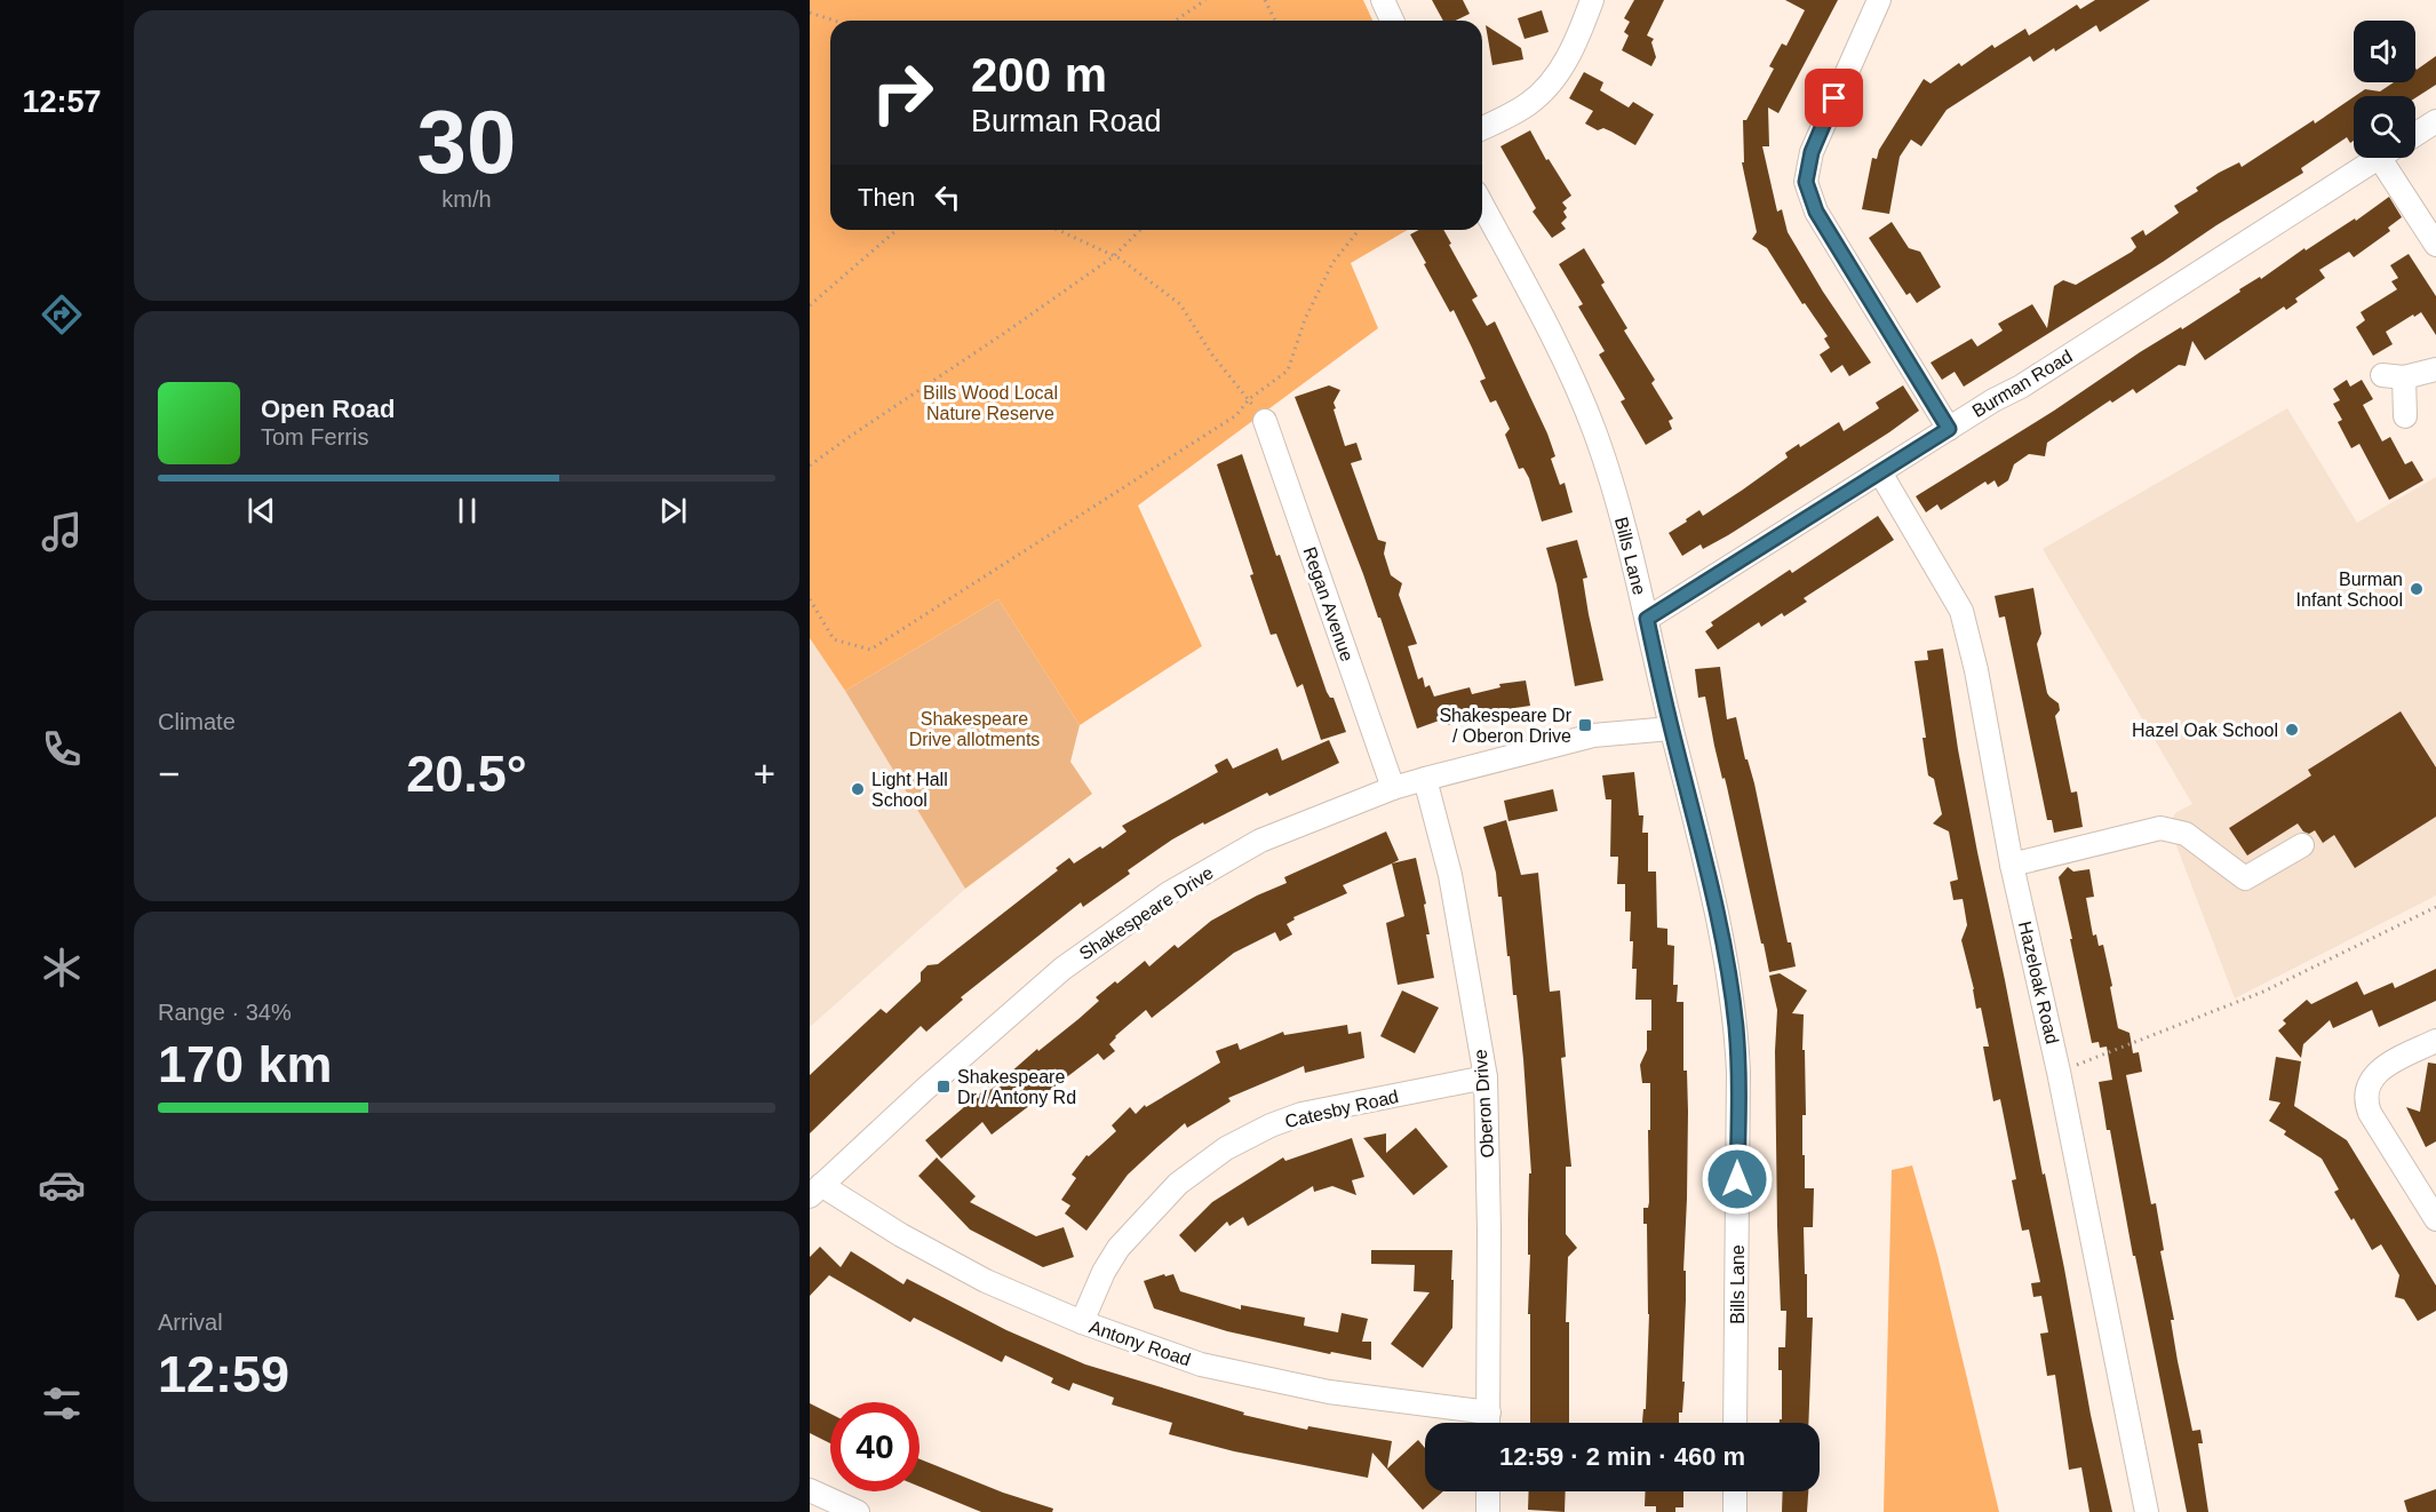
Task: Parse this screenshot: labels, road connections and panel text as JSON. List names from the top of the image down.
{
  "streets": {
    "street": [
      "Burman Road",
      "Bills Lane",
      "Regan Avenue",
      "Shakespeare Drive",
      "Hazeloak Road",
      "Oberon Drive",
      "Catesby Road",
      "Antony Road"
    ]
  },
  "crossings": [
    ["Burman Road", "Bills Lane"],
    ["Burman Road", "Hazeloak Road"],
    ["Bills Lane", "Shakespeare Drive"],
    ["Regan Avenue", "Shakespeare Drive"],
    ["Shakespeare Drive", "Oberon Drive"],
    ["Shakespeare Drive", "Antony Road"],
    ["Oberon Drive", "Catesby Road"],
    ["Oberon Drive", "Antony Road"],
    ["Catesby Road", "Antony Road"]
  ],
  "parks": ["Bills Wood Local Nature Reserve", "Shakespeare Drive allotments"],
  "places": {
    "other": ["Burman Infant School", "Hazel Oak School", "Light Hall School"],
    "transit": ["Shakespeare Dr / Oberon Drive", "Shakespeare Dr / Antony Rd"]
  },
  "page": {
    "tabs": "12:57",
    "tile": [
      ["30", "km/h"],
      "Climate",
      ["Range · 34%", "170 km"],
      ["Arrival", "12:59"]
    ],
    "turn": ["200 m", "Burman Road"],
    "then": "Then",
    "song": ["Open Road", "Tom Ferris"],
    "heat": ["−", "20.5°", "+"],
    "limit": "40",
    "trip": "12:59 · 2 min · 460 m"
  }
}
